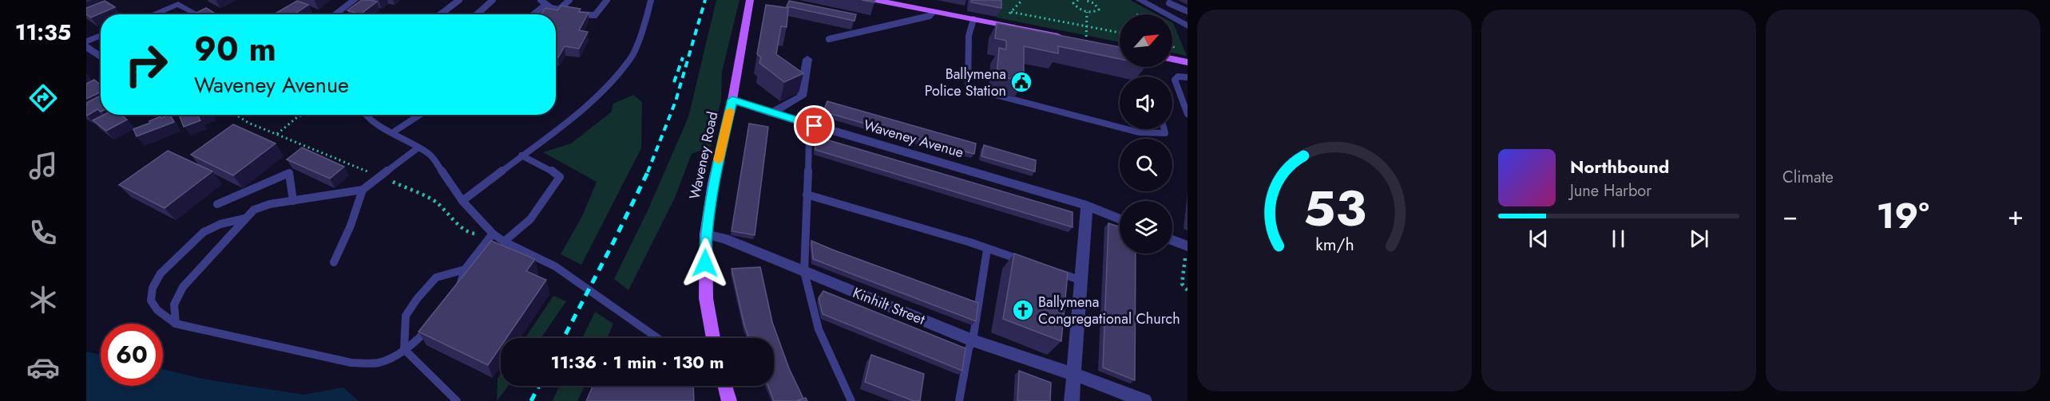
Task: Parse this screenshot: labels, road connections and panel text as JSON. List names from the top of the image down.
{
  "streets": {
    "main road": ["Waveney Road"],
    "street": ["Waveney Avenue", "Kinhilt Street"]
  },
  "crossings": [
    ["Waveney Avenue", "Waveney Road"],
    ["Waveney Road", "Kinhilt Street"]
  ],
  "places": {
    "public building": ["Ballymena Police Station"],
    "church": ["Ballymena Congregational Church"]
  },
  "north": "top right",
  "page": {
    "tabs": "11:35",
    "tile": "Climate",
    "turn": ["90 m", "Waveney Avenue"],
    "song": ["Northbound", "June Harbor"],
    "heat": ["−", "19°", "+"],
    "limit": "60",
    "trip": "11:36 · 1 min · 130 m",
    "gauge": ["53", "km/h"]
  }
}
